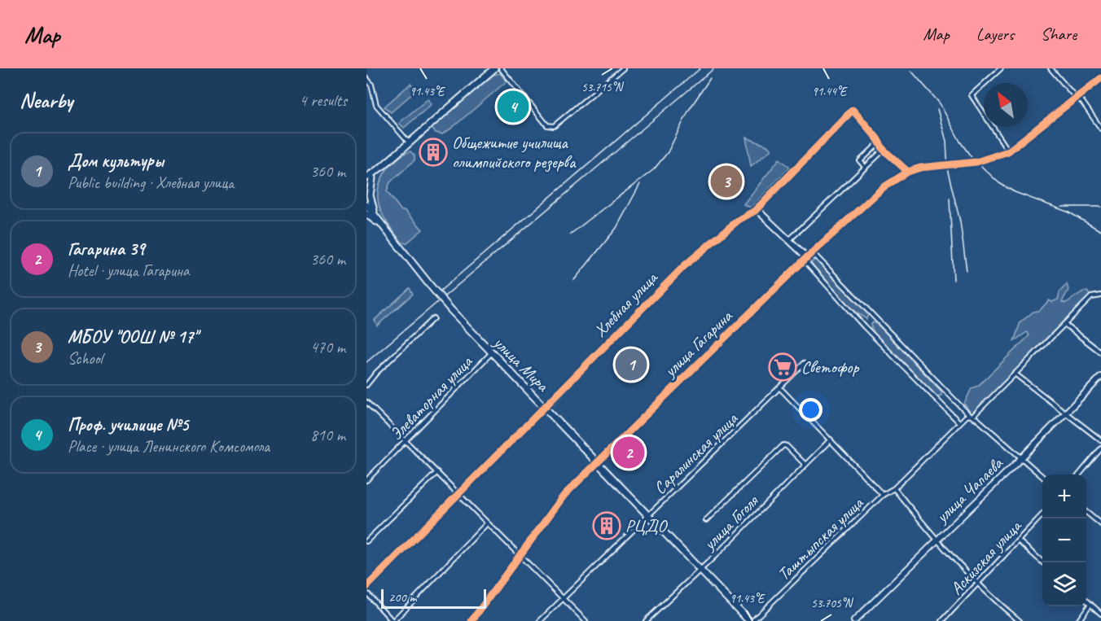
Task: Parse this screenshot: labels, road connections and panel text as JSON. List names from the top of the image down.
{
  "streets": {
    "main road": ["улица Мира"],
    "street": [
      "Хлебная улица",
      "улица Гагарина",
      "Элеваторная улица",
      "Саралинская улица",
      "улица Чапаева",
      "улица Гоголя",
      "Таштыпская улица",
      "Аскизская улица"
    ]
  },
  "crossings": [
    ["Хлебная улица", "улица Гагарина"],
    ["Хлебная улица", "улица Мира"],
    ["улица Гагарина", "улица Мира"],
    ["улица Мира", "Элеваторная улица"],
    ["улица Мира", "Саралинская улица"],
    ["улица Мира", "улица Гоголя"],
    ["улица Мира", "Таштыпская улица"]
  ],
  "places": {
    "building": ["Общежитие училища олимпийского резерва", "РЦДО"],
    "supermarket": ["Светофор"]
  },
  "scale_bar": "200 m",
  "north": "top left",
  "page": {
    "header": "Map",
    "nav": ["Map", "Layers", "Share"],
    "heading": ["Nearby", "4 results"],
    "pins": [
      "4",
      "3",
      "1",
      "2"
    ],
    "list": [
      {
        "mark": "1",
        "name": "Дом культуры",
        "note": "Public building · Хлебная улица",
        "value": "360 m"
      },
      {
        "mark": "2",
        "name": "Гагарина 39",
        "note": "Hotel · улица Гагарина",
        "value": "360 m"
      },
      {
        "mark": "3",
        "name": "МБОУ \"ООШ № 17\"",
        "note": "School",
        "value": "470 m"
      },
      {
        "mark": "4",
        "name": "Проф. училище №5",
        "note": "Place · улица Ленинского Комсомола",
        "value": "810 m"
      }
    ],
    "map_buttons": ["+", "−"],
    "scale": "200 m"
  },
  "coordinates": [
    "53.715°N",
    "91.43°E",
    "91.44°E",
    "53.705°N"
  ]
}
